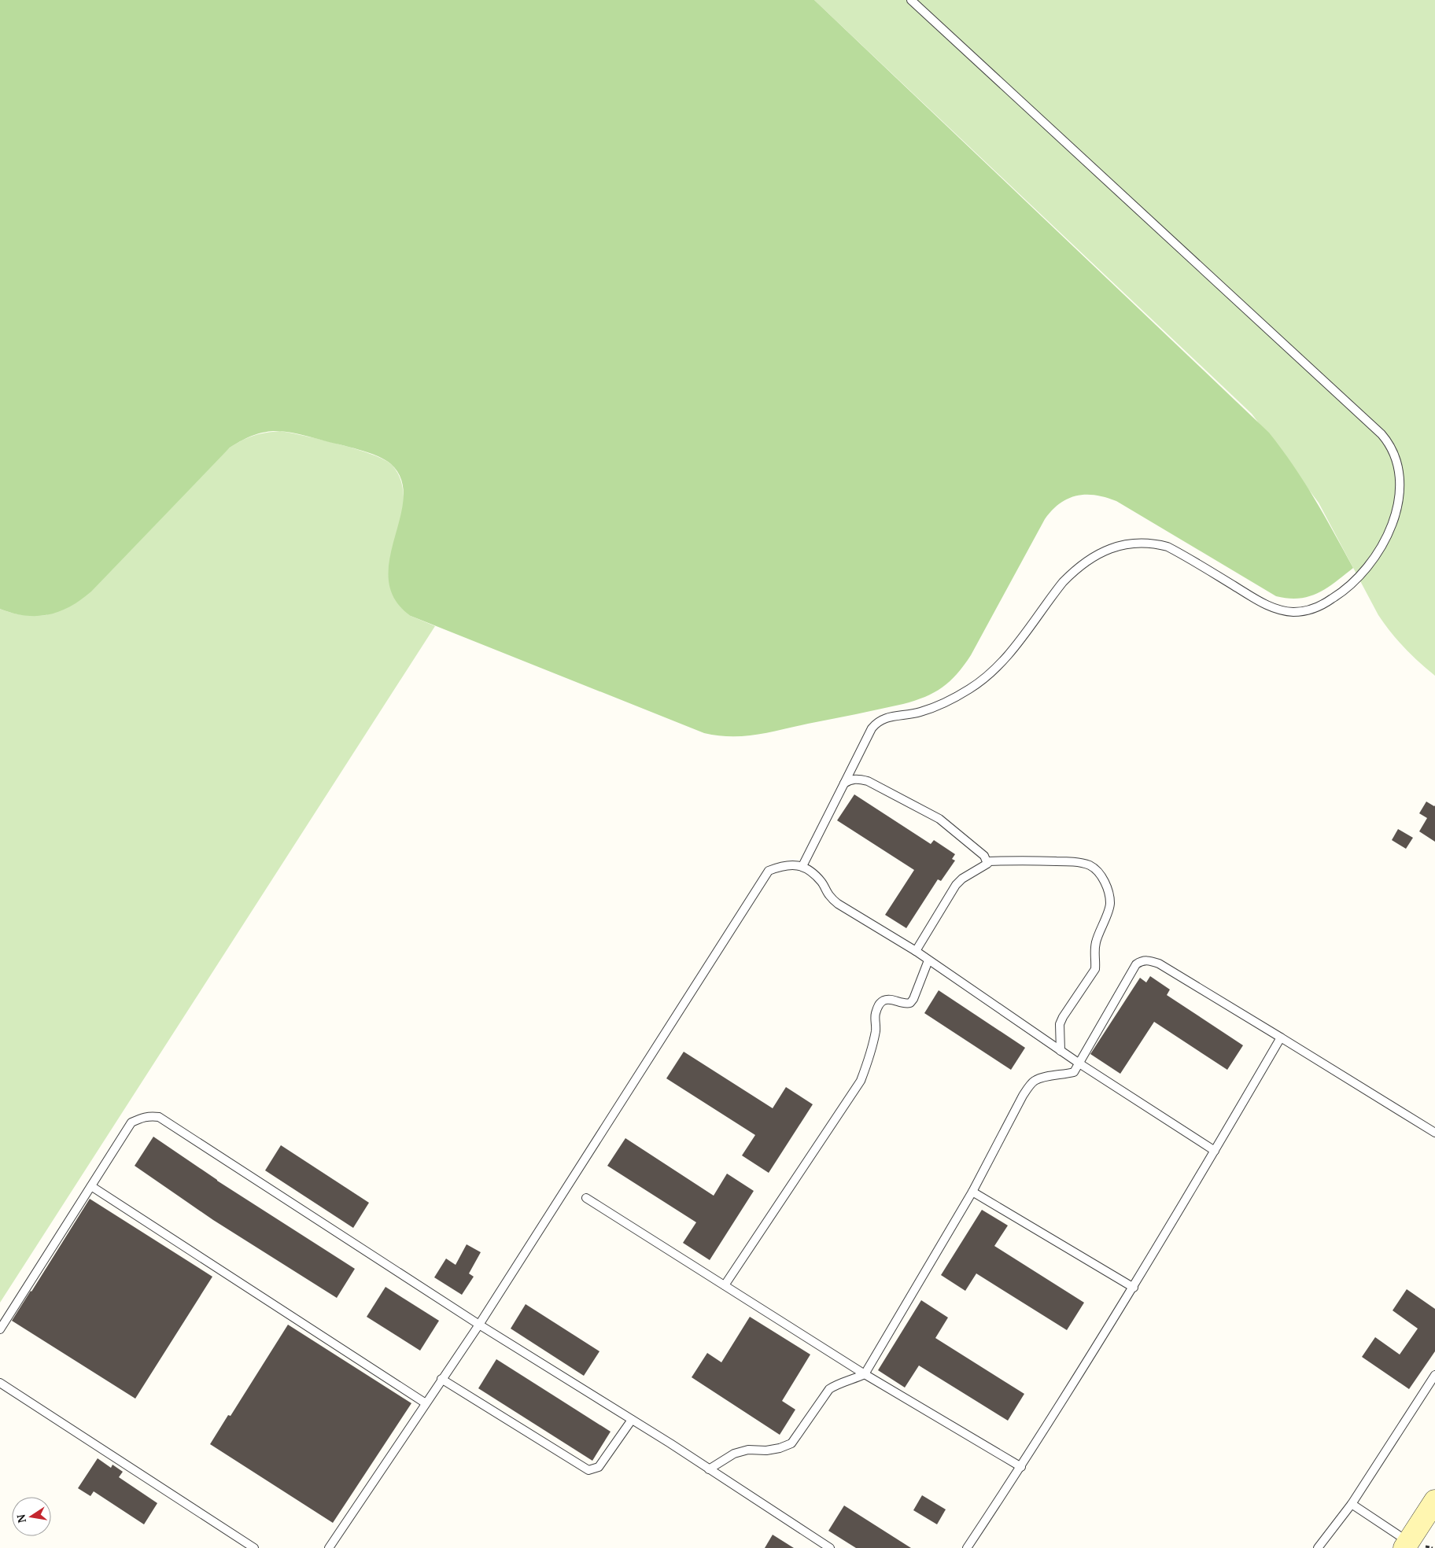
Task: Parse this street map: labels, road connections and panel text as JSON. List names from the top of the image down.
{
  "north": "left"
}
